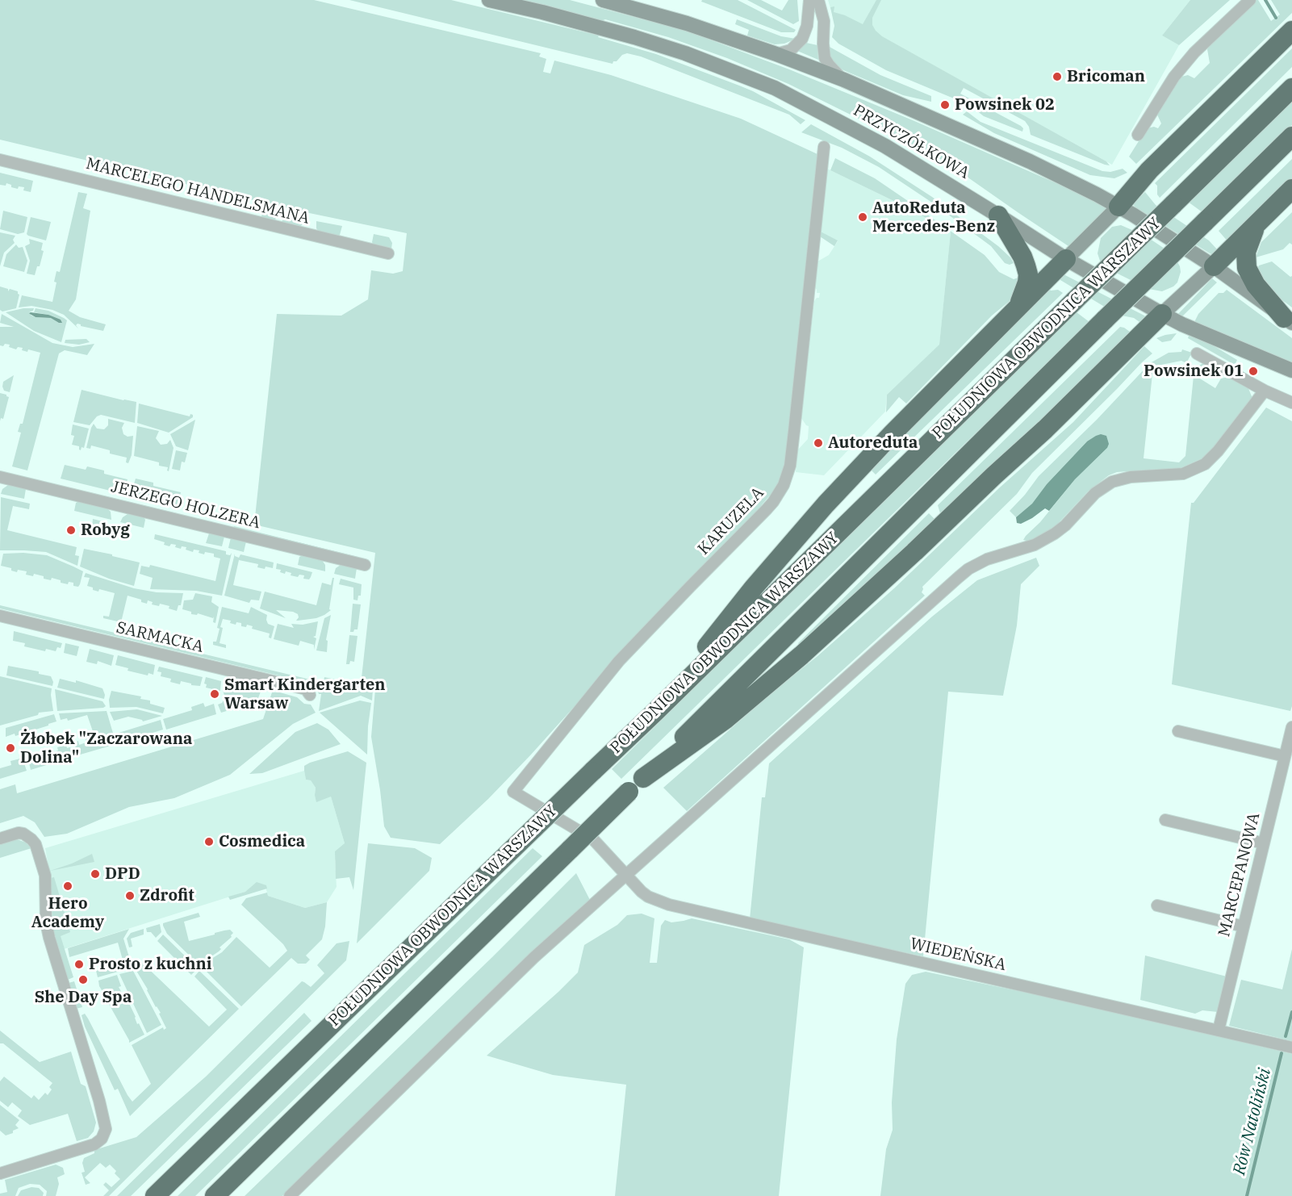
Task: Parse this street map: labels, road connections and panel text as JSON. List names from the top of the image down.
{
  "streets": {
    "highway": ["POŁUDNIOWA OBWODNICA WARSZAWY"],
    "main road": ["PRZYCZÓŁKOWA"],
    "street": [
      "MARCELEGO HANDELSMANA",
      "JERZEGO HOLZERA",
      "KARUZELA",
      "SARMACKA",
      "MARCEPANOWA",
      "WIEDEŃSKA"
    ]
  },
  "crossings": [
    ["KARUZELA", "WIEDEŃSKA"],
    ["MARCEPANOWA", "WIEDEŃSKA"]
  ],
  "water": ["Rów Natoliński"],
  "places": [
    "Bricoman",
    "Powsinek 02",
    "AutoReduta Mercedes-Benz",
    "Powsinek 01",
    "Autoreduta",
    "Robyg",
    "Smart Kindergarten Warsaw",
    "Żłobek \"Zaczarowana Dolina\"",
    "Cosmedica",
    "DPD",
    "Hero Academy",
    "Zdrofit",
    "Prosto z kuchni",
    "She Day Spa"
  ]
}
